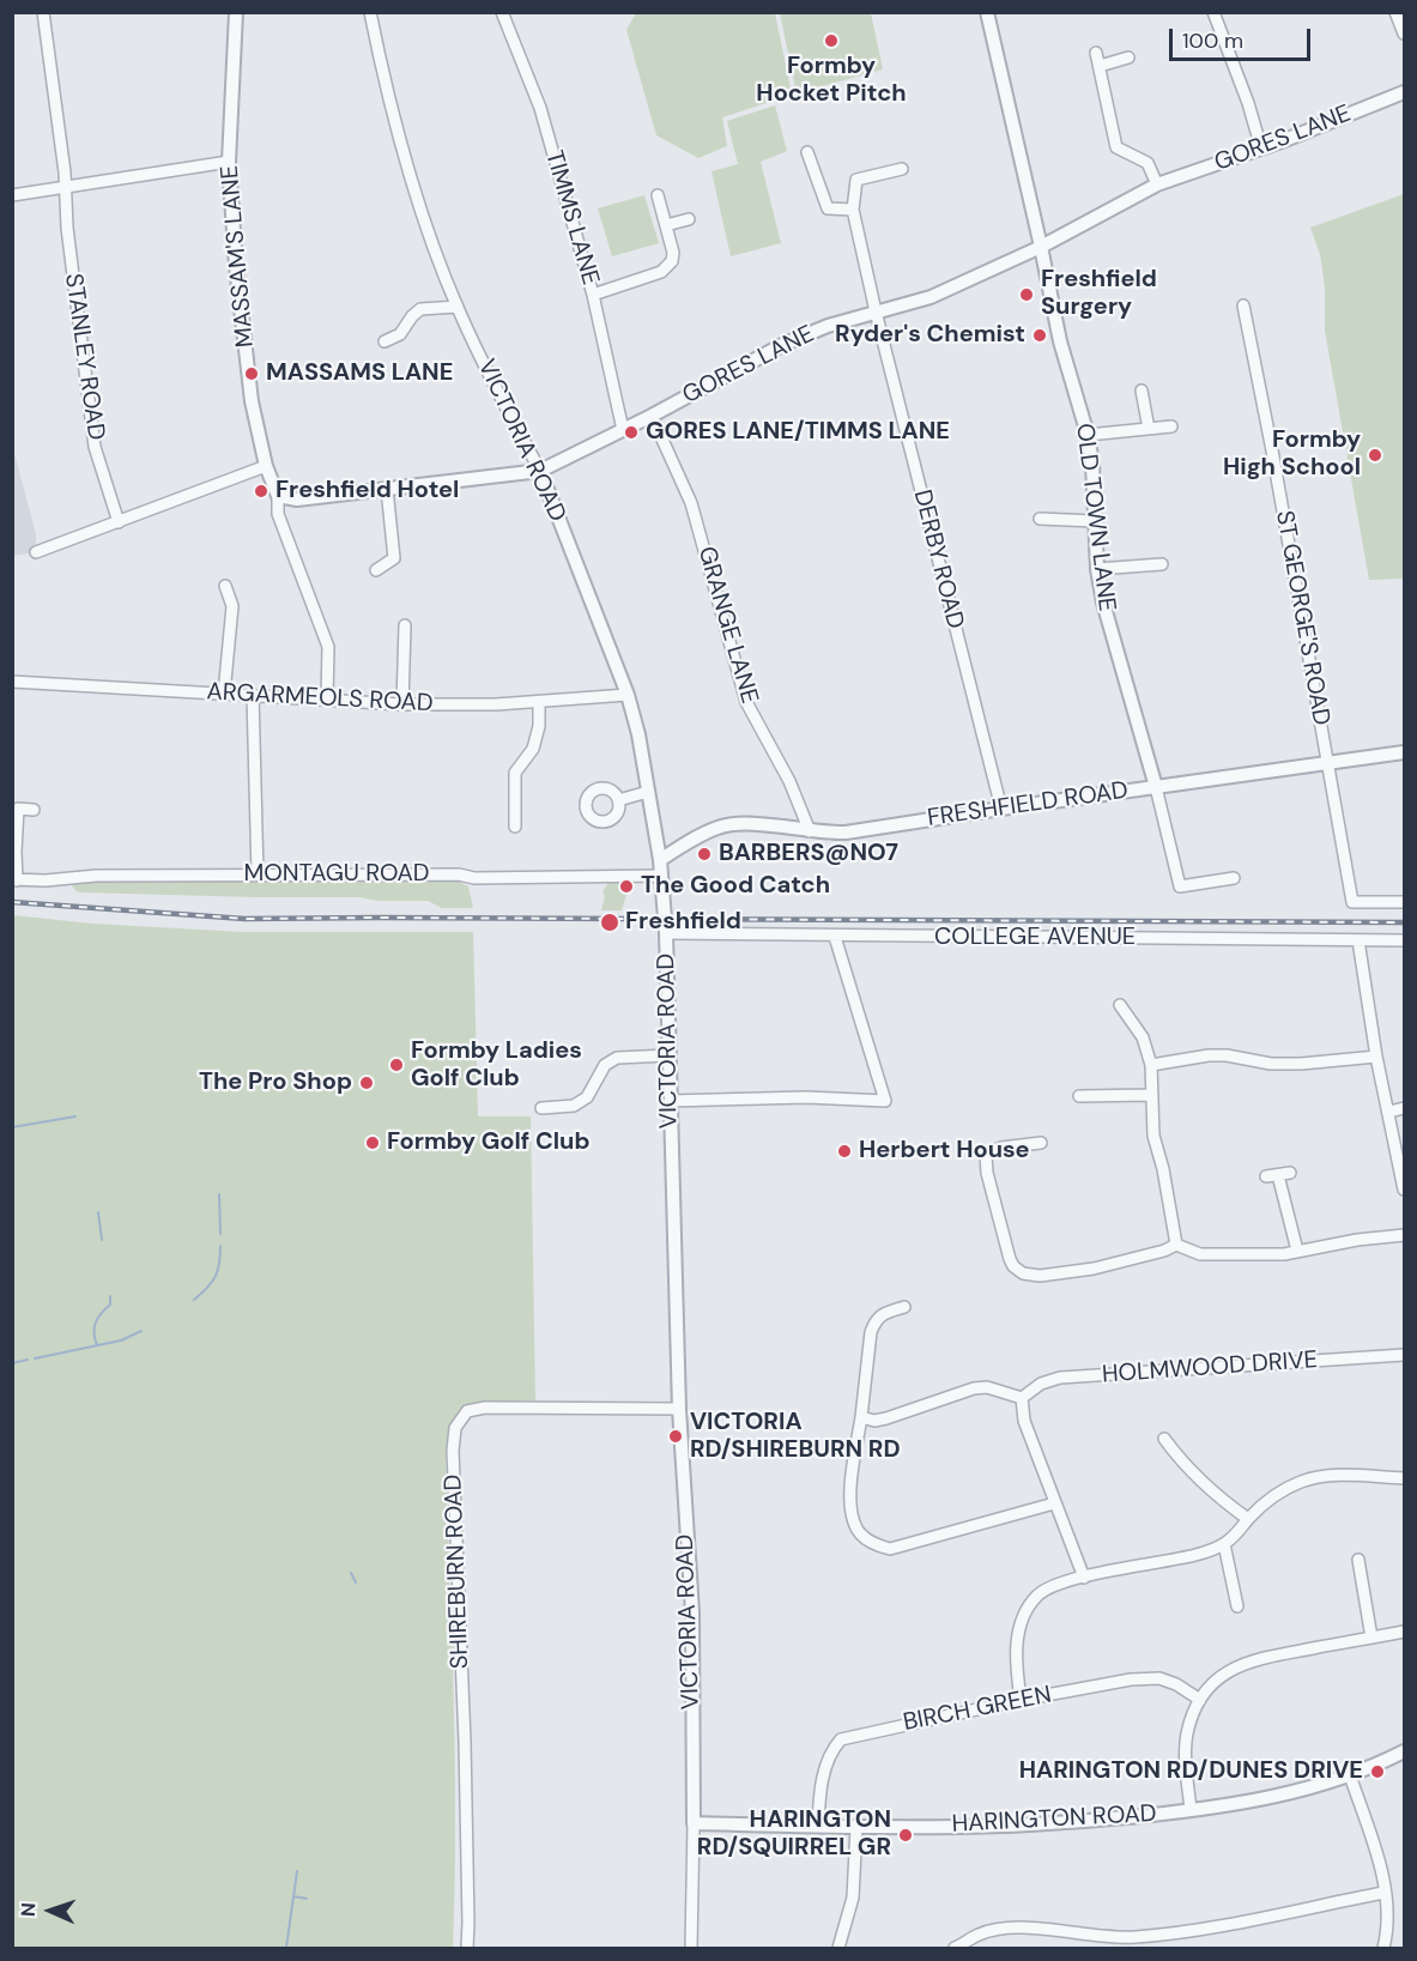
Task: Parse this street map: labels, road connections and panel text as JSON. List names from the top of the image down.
{
  "streets": {
    "street": [
      "GORES LANE",
      "TIMMS LANE",
      "MASSAM'S LANE",
      "STANLEY ROAD",
      "VICTORIA ROAD",
      "OLD TOWN LANE",
      "DERBY ROAD",
      "ST GEORGE'S ROAD",
      "GRANGE LANE",
      "ARGARMEOLS ROAD",
      "FRESHFIELD ROAD",
      "MONTAGU ROAD",
      "COLLEGE AVENUE",
      "HOLMWOOD DRIVE",
      "SHIREBURN ROAD",
      "BIRCH GREEN",
      "HARINGTON ROAD"
    ]
  },
  "crossings": [
    ["GORES LANE", "TIMMS LANE"],
    ["GORES LANE", "MASSAM'S LANE"],
    ["GORES LANE", "VICTORIA ROAD"],
    ["GORES LANE", "OLD TOWN LANE"],
    ["GORES LANE", "DERBY ROAD"],
    ["GORES LANE", "GRANGE LANE"],
    ["VICTORIA ROAD", "ARGARMEOLS ROAD"],
    ["VICTORIA ROAD", "FRESHFIELD ROAD"],
    ["VICTORIA ROAD", "MONTAGU ROAD"],
    ["VICTORIA ROAD", "COLLEGE AVENUE"],
    ["VICTORIA ROAD", "SHIREBURN ROAD"],
    ["VICTORIA ROAD", "HARINGTON ROAD"],
    ["OLD TOWN LANE", "FRESHFIELD ROAD"],
    ["DERBY ROAD", "FRESHFIELD ROAD"],
    ["ST GEORGE'S ROAD", "FRESHFIELD ROAD"],
    ["GRANGE LANE", "FRESHFIELD ROAD"],
    ["BIRCH GREEN", "HARINGTON ROAD"]
  ],
  "places": [
    "Formby Hocket Pitch",
    "Freshfield Surgery",
    "Ryder's Chemist",
    "MASSAMS LANE",
    "GORES LANE/TIMMS LANE",
    "Formby High School",
    "Freshfield Hotel",
    "BARBERS@NO7",
    "The Good Catch",
    "Freshfield",
    "Formby Ladies Golf Club",
    "The Pro Shop",
    "Formby Golf Club",
    "Herbert House",
    "VICTORIA RD/SHIREBURN RD",
    "HARINGTON RD/DUNES DRIVE",
    "HARINGTON RD/SQUIRREL GR"
  ],
  "scale_bar": "100 m",
  "north": "left"
}
